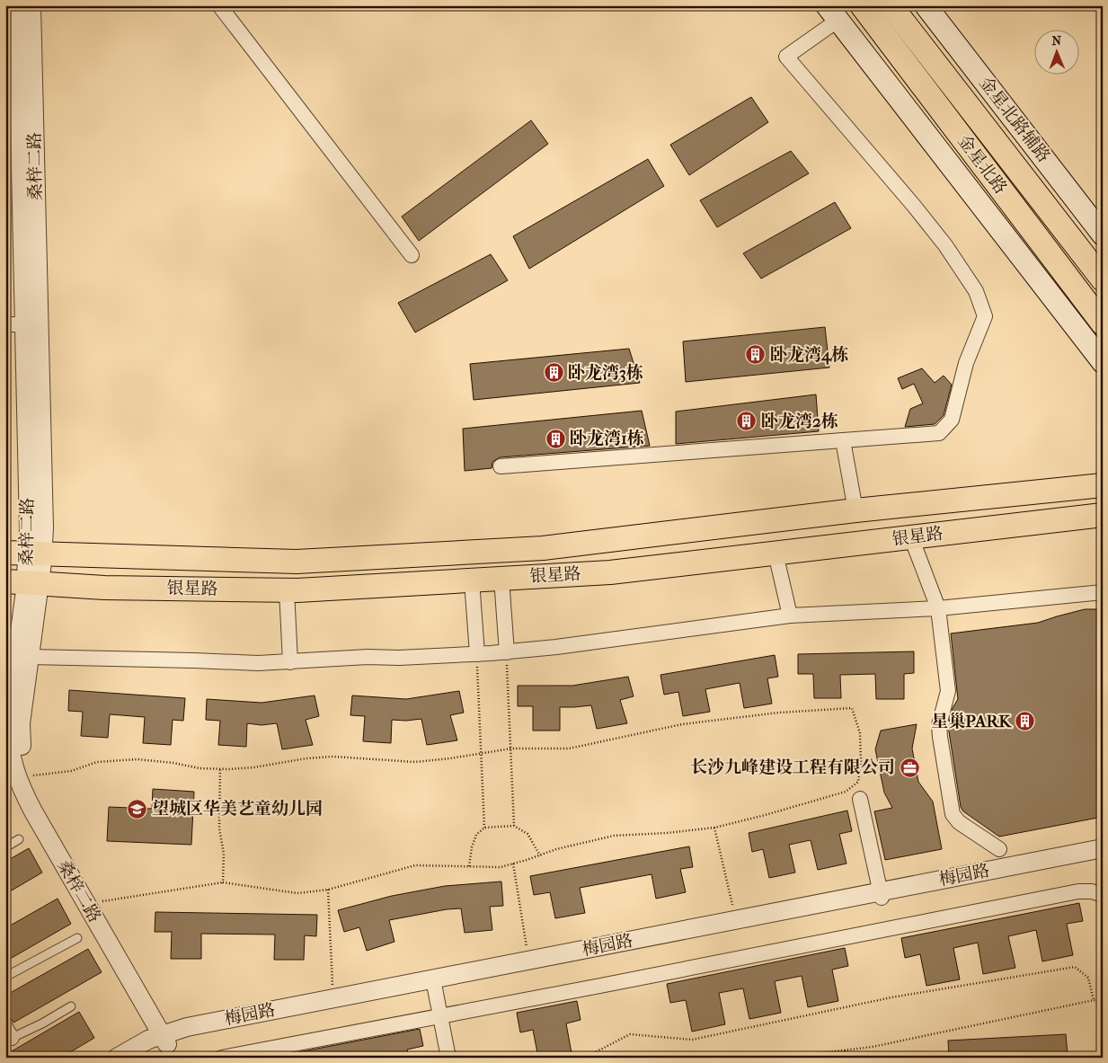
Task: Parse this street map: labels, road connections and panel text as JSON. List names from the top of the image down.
{
  "streets": {
    "main road": ["金星北路辅路", "金星北路", "银星路"],
    "street": ["桑梓二路", "梅园路"]
  },
  "crossings": [
    ["桑梓二路", "银星路"],
    ["桑梓二路", "梅园路"]
  ],
  "places": {
    "building": [
      "卧龙湾4栋",
      "卧龙湾3栋",
      "卧龙湾2栋",
      "卧龙湾1栋",
      "星巢PARK"
    ],
    "office": ["长沙九峰建设工程有限公司"],
    "school or university": ["望城区华美艺童幼儿园"]
  },
  "north": "top"
}
